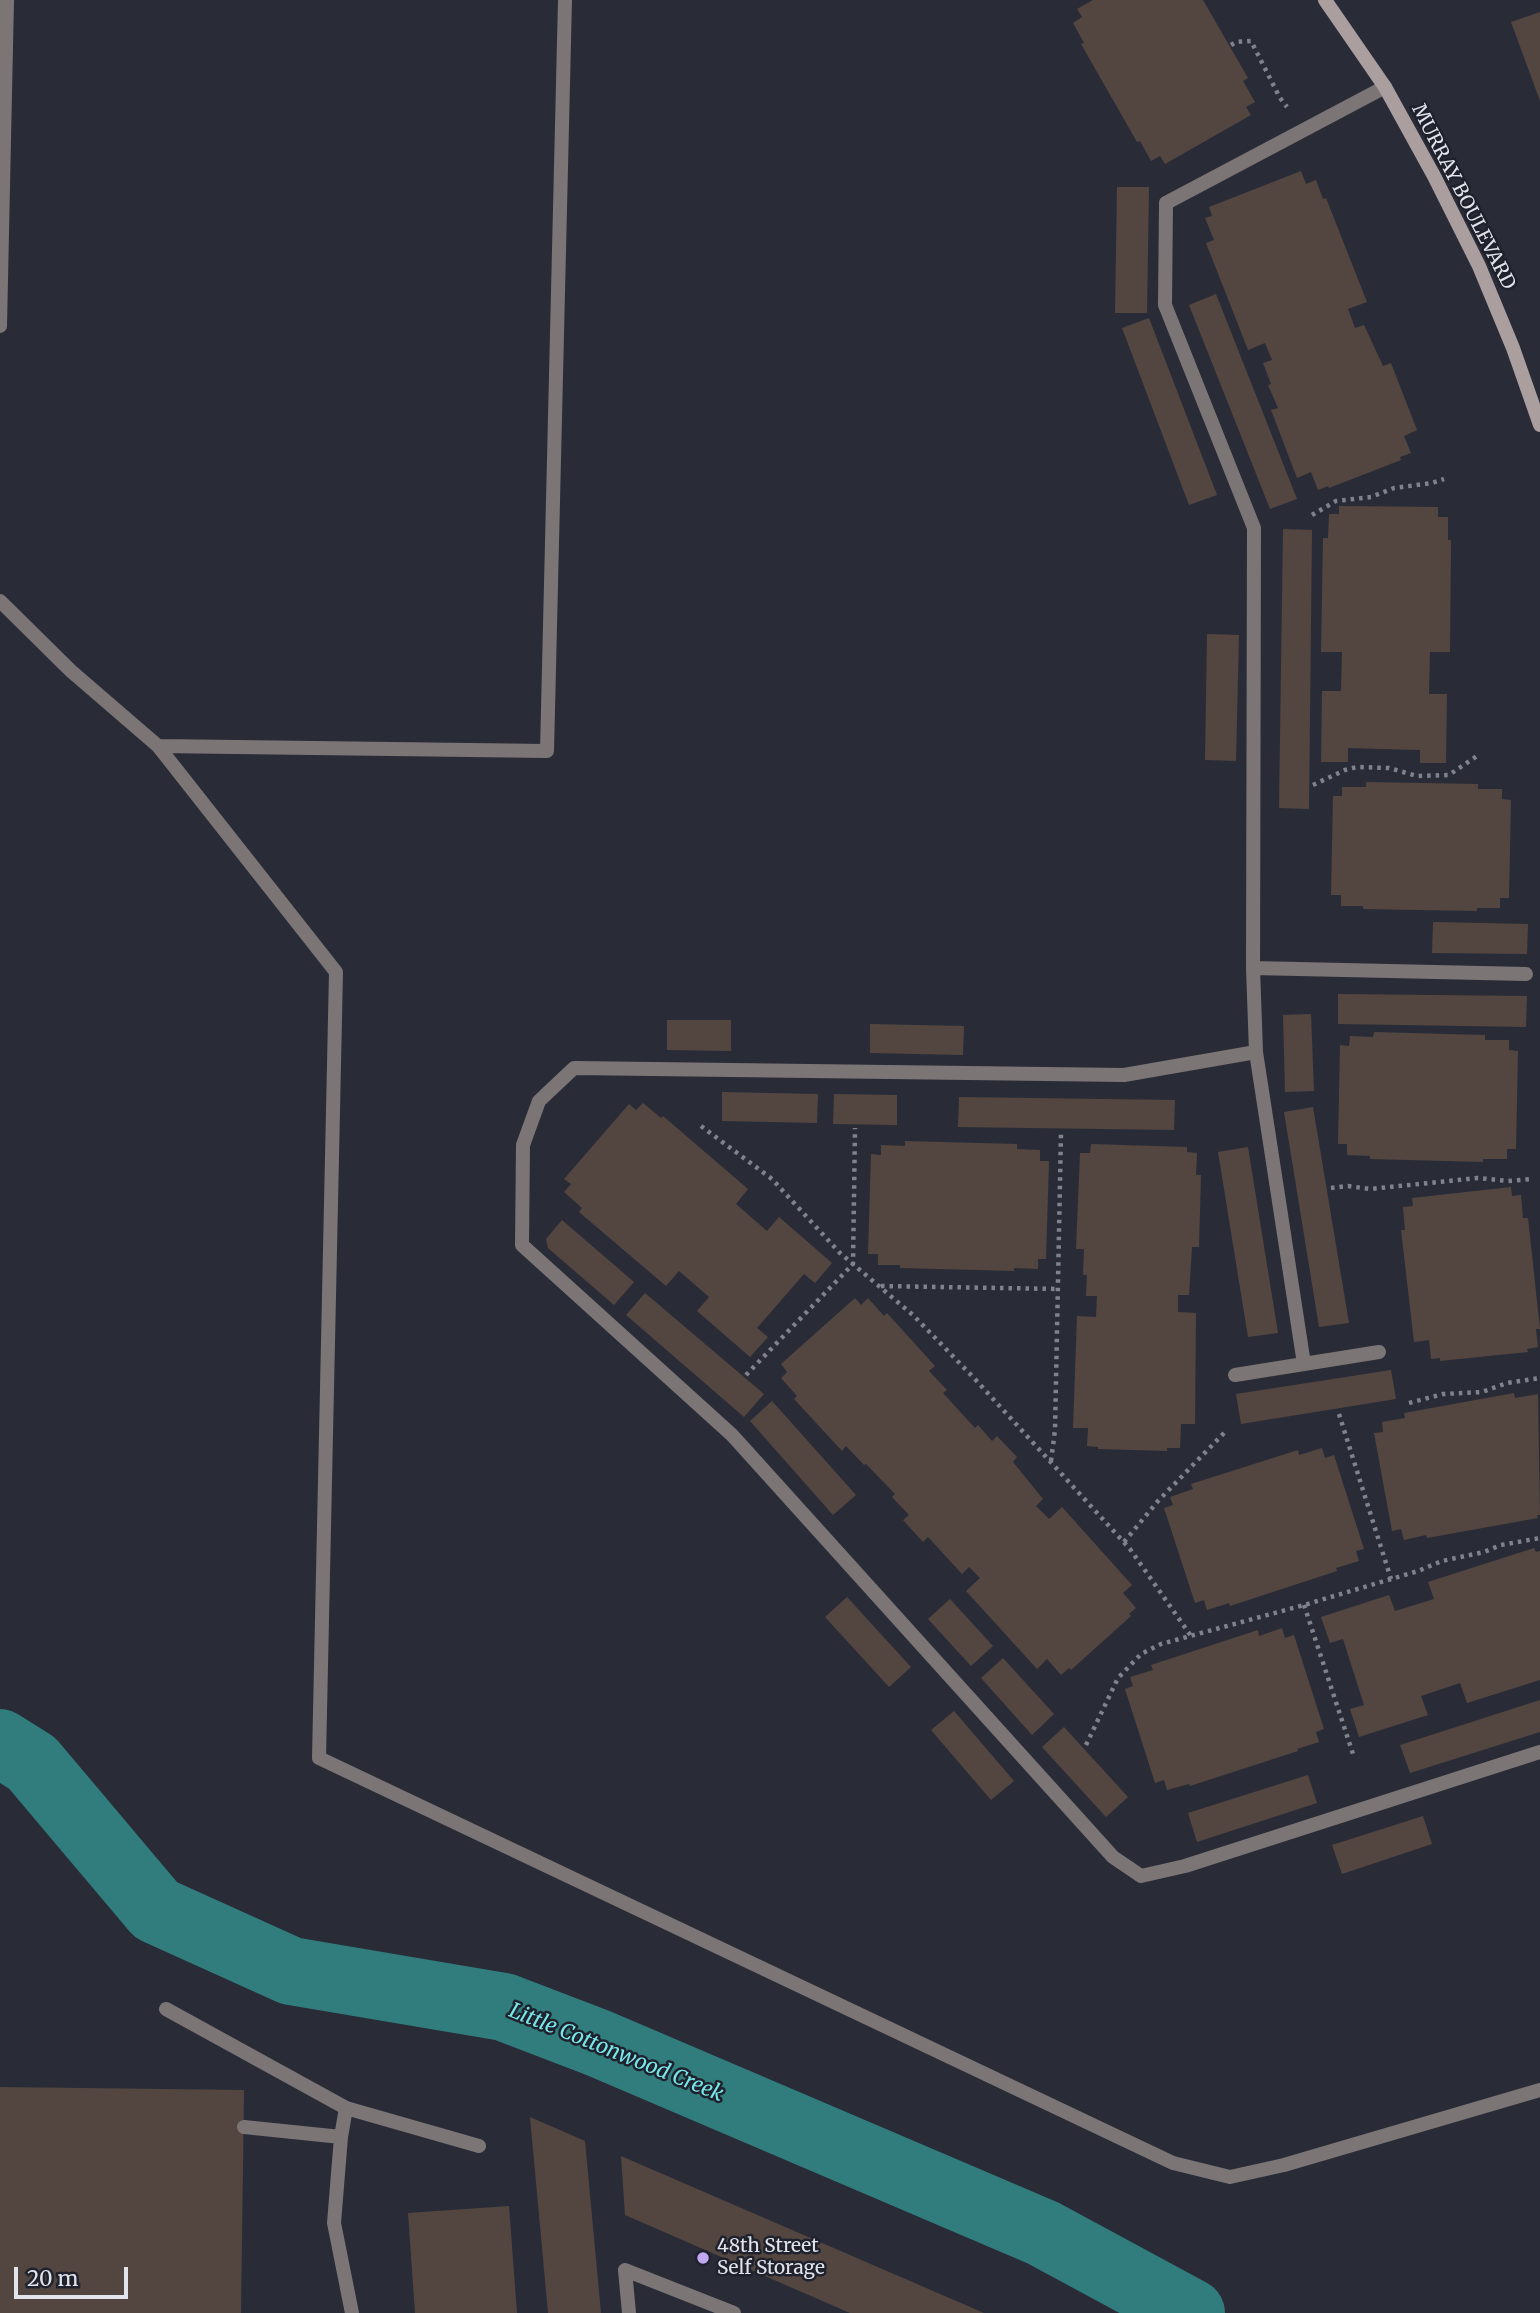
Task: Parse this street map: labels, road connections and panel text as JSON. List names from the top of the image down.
{
  "streets": {
    "main road": ["MURRAY BOULEVARD"]
  },
  "water": ["Little Cottonwood Creek"],
  "places": ["48th Street Self Storage"],
  "scale_bar": "20 m"
}
